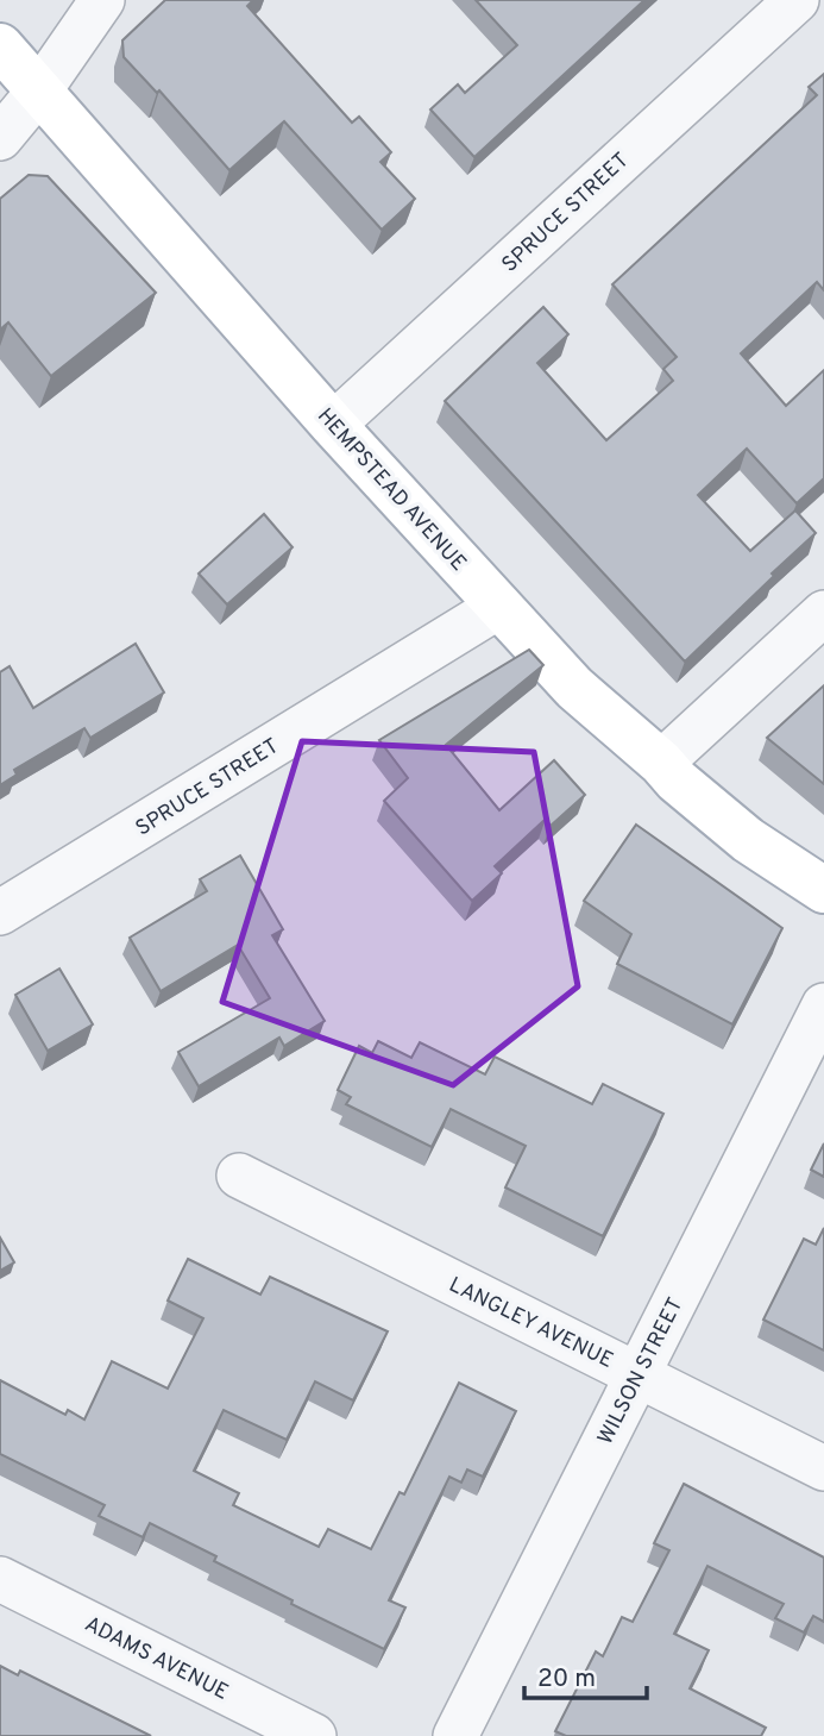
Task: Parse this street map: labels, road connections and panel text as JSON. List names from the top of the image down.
{
  "streets": {
    "main road": ["HEMPSTEAD AVENUE"],
    "street": [
      "SPRUCE STREET",
      "LANGLEY AVENUE",
      "WILSON STREET",
      "ADAMS AVENUE"
    ]
  },
  "crossings": [
    ["SPRUCE STREET", "HEMPSTEAD AVENUE"],
    ["LANGLEY AVENUE", "WILSON STREET"]
  ],
  "scale_bar": "20 m"
}
